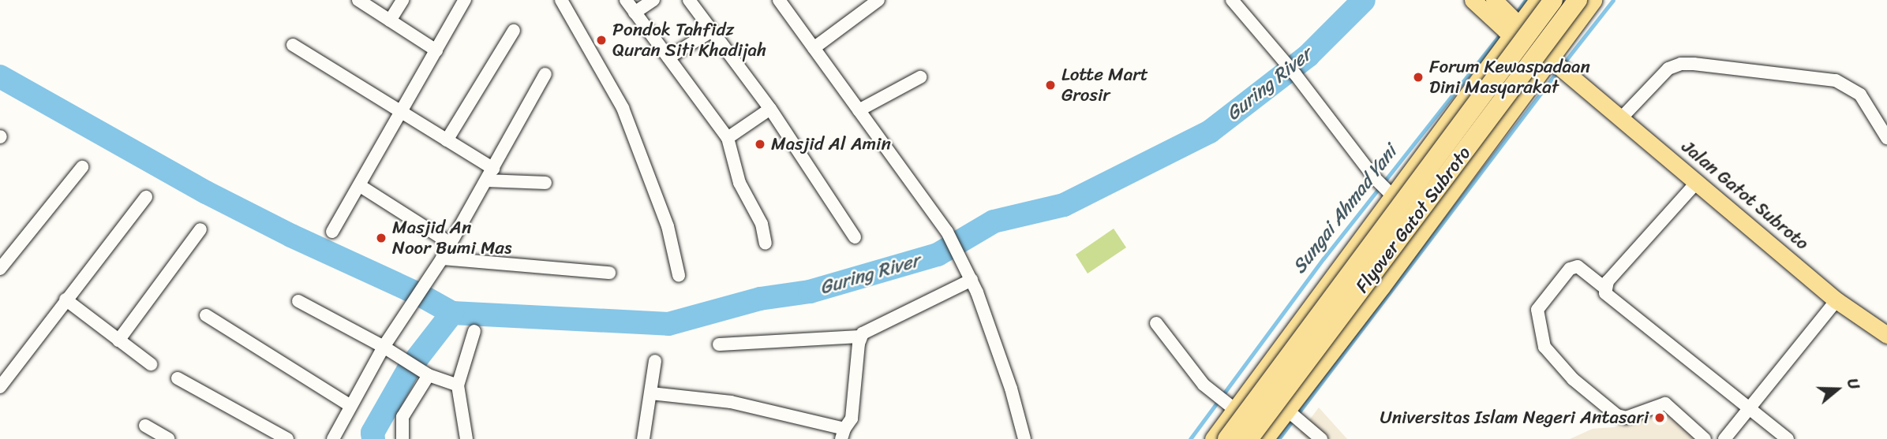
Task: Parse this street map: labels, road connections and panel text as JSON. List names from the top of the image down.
{
  "streets": {
    "highway": ["Flyover Gatot Subroto"],
    "main road": ["Jalan Gatot Subroto"]
  },
  "water": ["Guring River", "Sungai Ahmad Yani"],
  "places": [
    "Pondok Tahfidz Quran Siti Khadijah",
    "Forum Kewaspadaan Dini Masyarakat",
    "Lotte Mart Grosir",
    "Masjid Al Amin",
    "Masjid An Noor Bumi Mas",
    "Universitas Islam Negeri Antasari"
  ],
  "north": "right"
}
